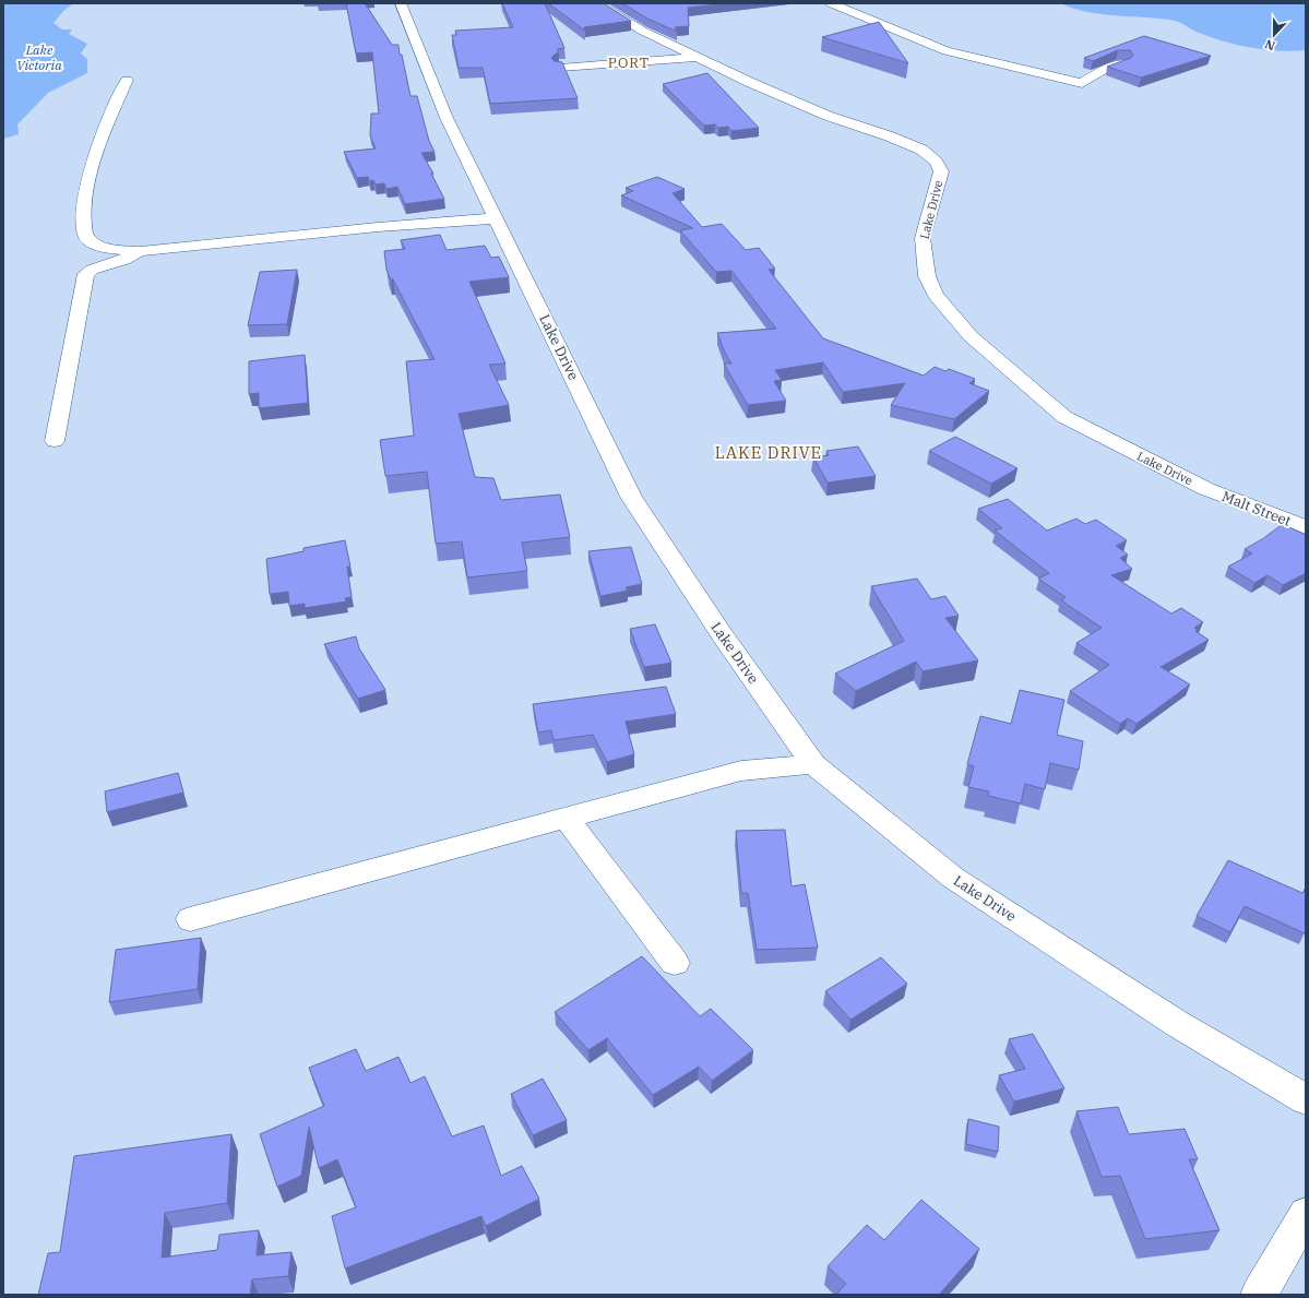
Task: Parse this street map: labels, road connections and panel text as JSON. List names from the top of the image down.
{
  "streets": {
    "street": ["Lake Drive", "Malt Street"]
  },
  "crossings": [
    ["Lake Drive", "Malt Street"]
  ],
  "districts": ["PORT", "LAKE DRIVE"],
  "water": ["Lake Victoria"],
  "north": "bottom"
}
